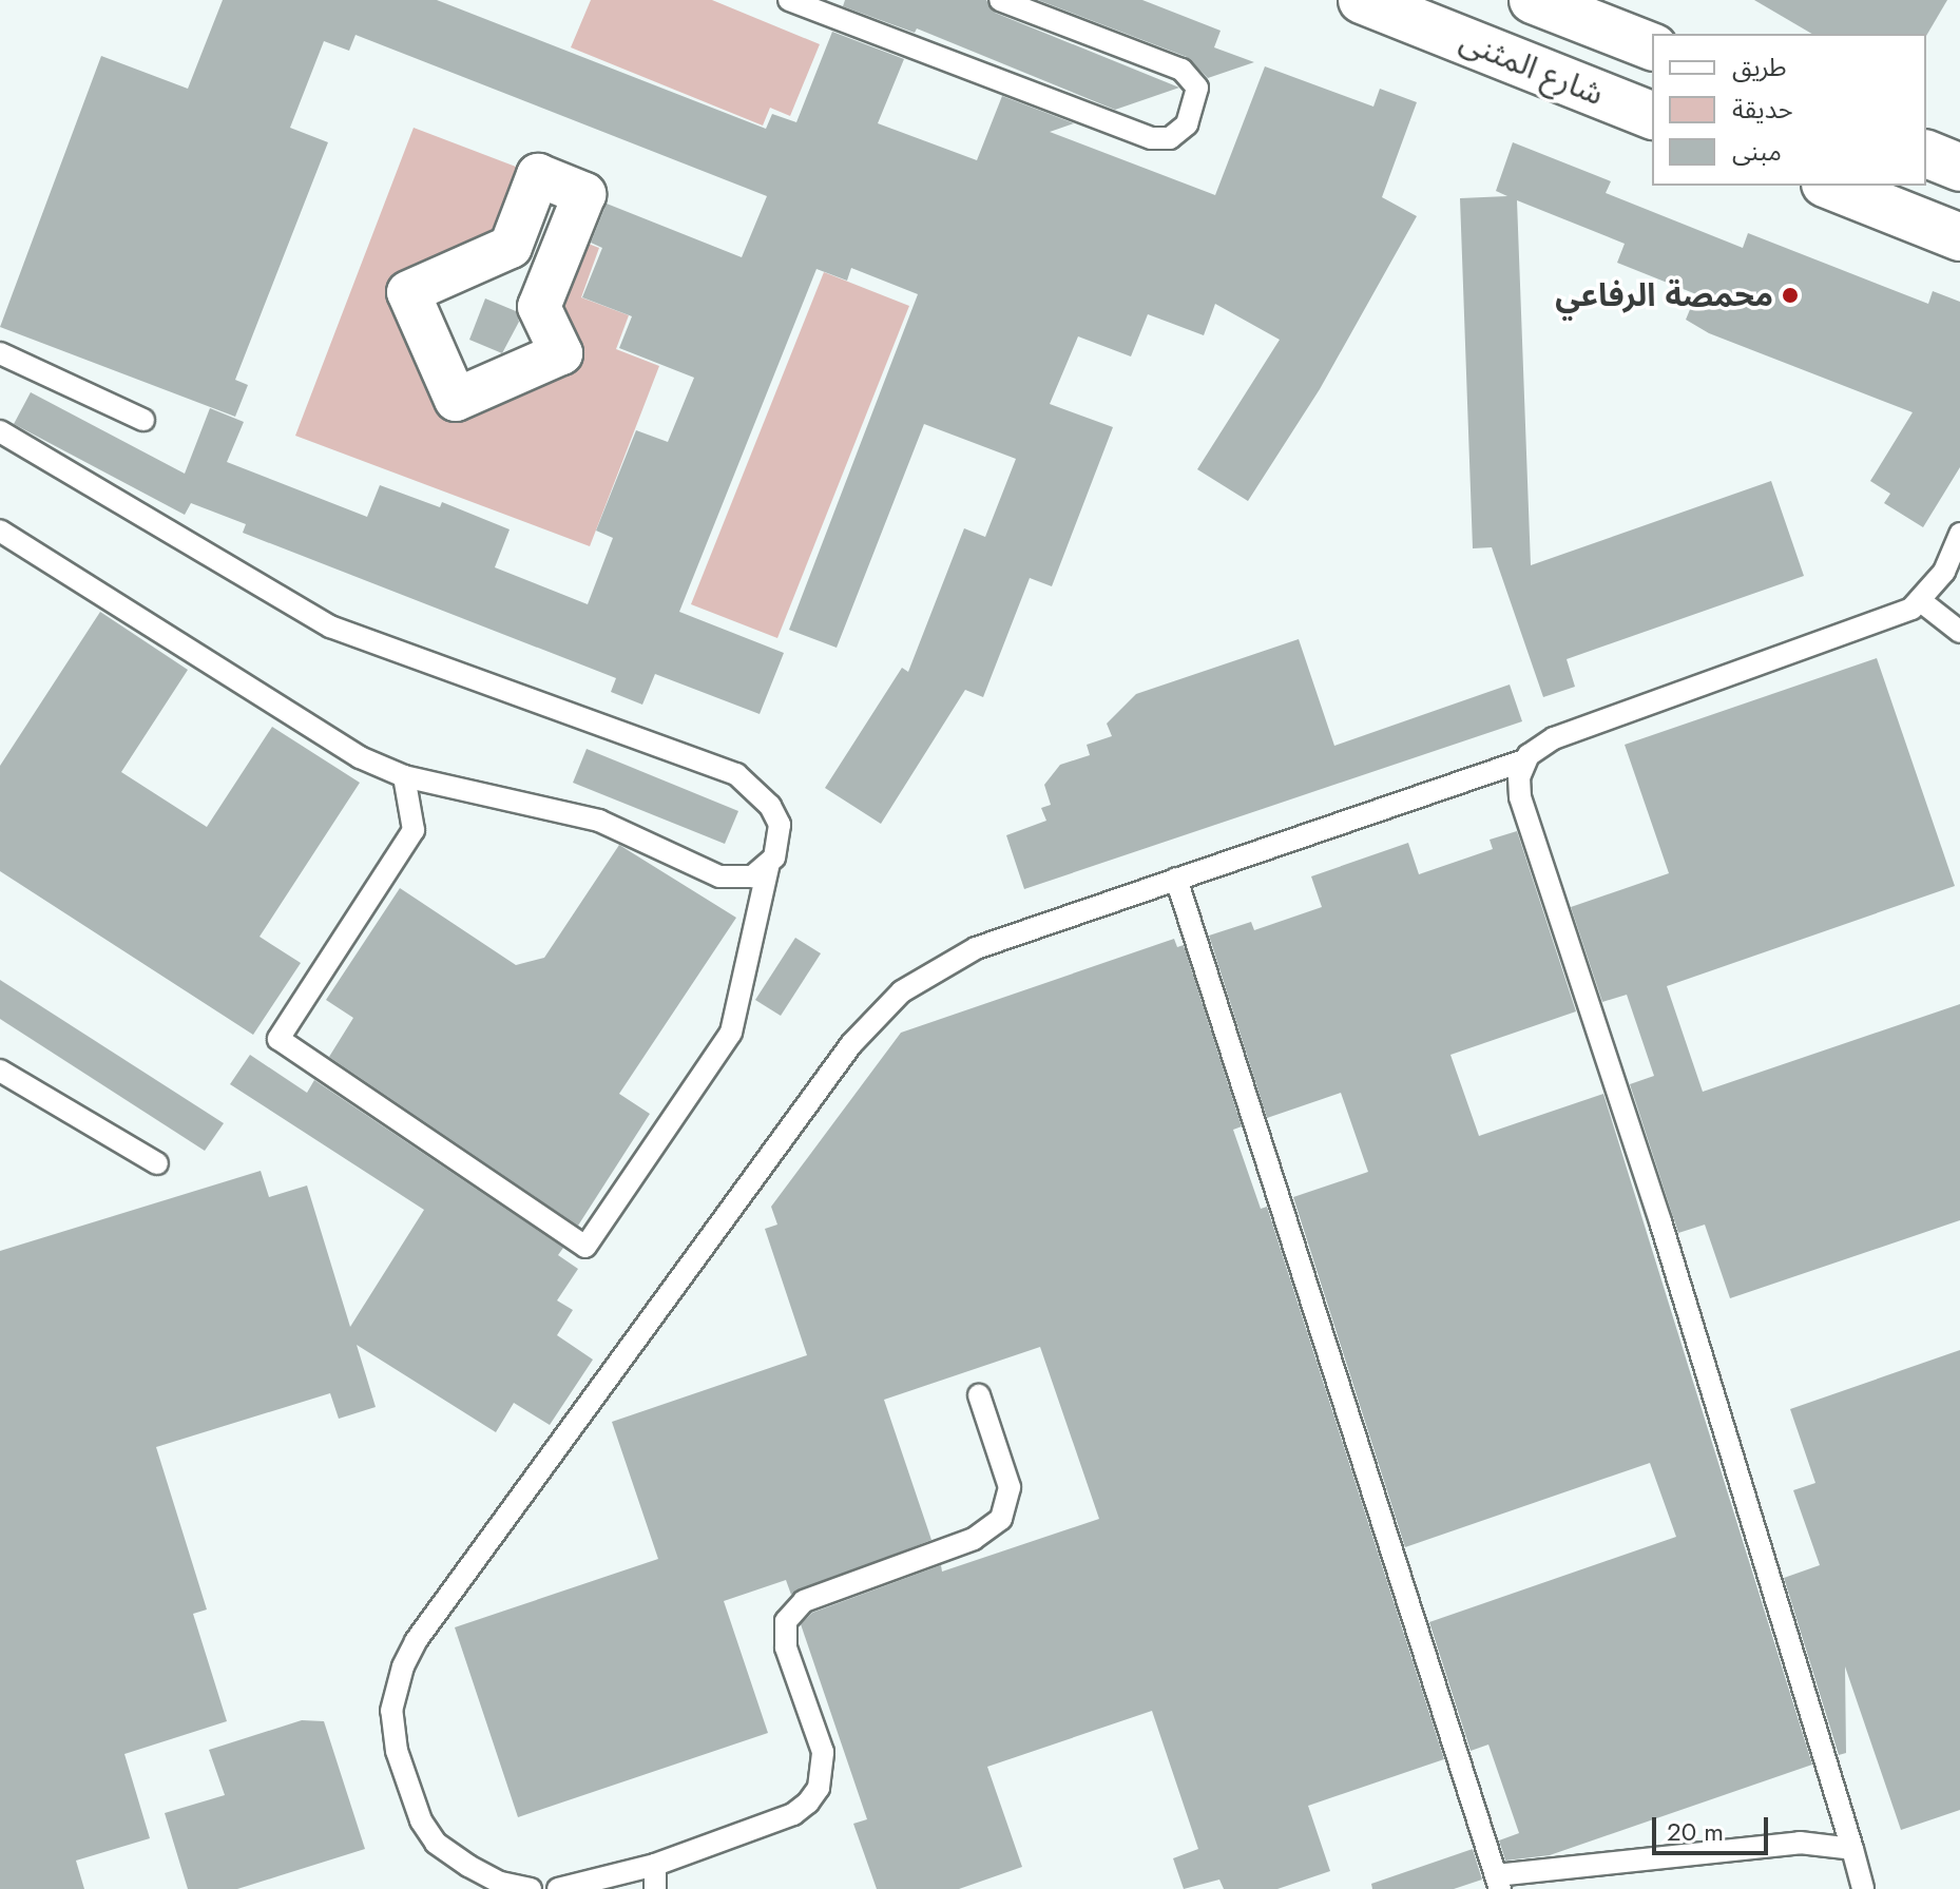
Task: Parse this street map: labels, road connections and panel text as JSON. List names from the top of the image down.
{
  "streets": {
    "street": ["شارع المثنى"]
  },
  "places": ["محمصة الرفاعي"],
  "legend": ["طريق", "حديقة", "مبنى"],
  "scale_bar": "20 m"
}
